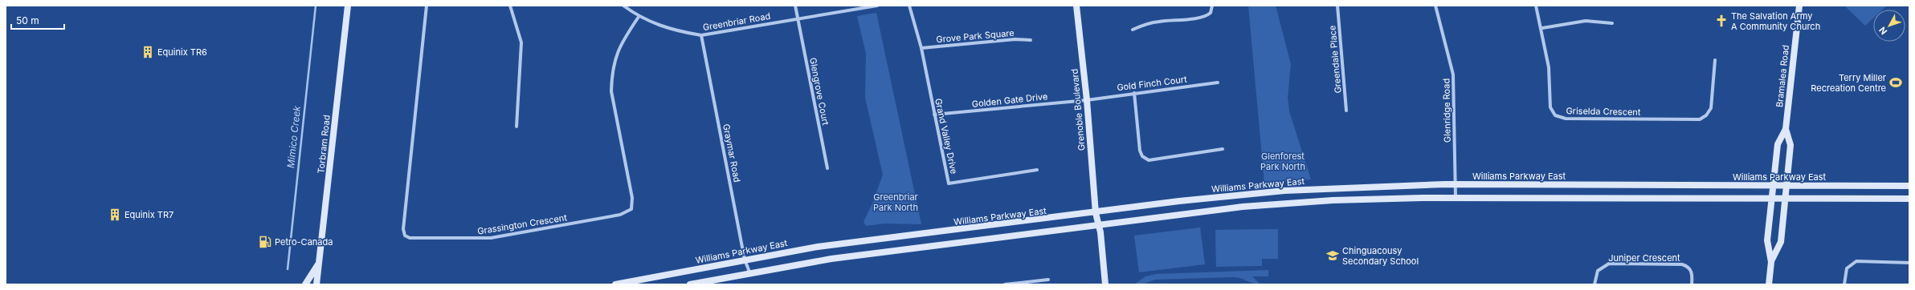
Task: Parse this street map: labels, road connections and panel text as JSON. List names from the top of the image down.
{
  "streets": {
    "main road": [
      "Bramalea Road",
      "Grenoble Boulevard",
      "Torbram Road",
      "Williams Parkway East"
    ],
    "street": [
      "Greenbriar Road",
      "Grove Park Square",
      "Greendale Place",
      "Gold Finch Court",
      "Glengrove Court",
      "Golden Gate Drive",
      "Glenridge Road",
      "Griselda Crescent",
      "Grand Valley Drive",
      "Graymar Road",
      "Grassington Crescent",
      "Juniper Crescent"
    ]
  },
  "crossings": [
    ["Greenbriar Road", "Glengrove Court"],
    ["Greenbriar Road", "Graymar Road"],
    ["Greenbriar Road", "Grassington Crescent"],
    ["Grove Park Square", "Grand Valley Drive"],
    ["Bramalea Road", "Williams Parkway East"],
    ["Gold Finch Court", "Golden Gate Drive"],
    ["Gold Finch Court", "Grenoble Boulevard"],
    ["Golden Gate Drive", "Grenoble Boulevard"],
    ["Golden Gate Drive", "Grand Valley Drive"],
    ["Grenoble Boulevard", "Williams Parkway East"],
    ["Glenridge Road", "Williams Parkway East"],
    ["Graymar Road", "Williams Parkway East"]
  ],
  "water": ["Mimico Creek"],
  "parks": ["Glenforest Park North", "Greenbriar Park North"],
  "places": {
    "church": ["The Salvation Army A Community Church"],
    "building": ["Equinix TR6", "Equinix TR7"],
    "sports": ["Terry Miller Recreation Centre"],
    "fuel station": ["Petro-Canada"],
    "school or university": ["Chinguacousy Secondary School"]
  },
  "scale_bar": "50 m",
  "north": "bottom left"
}
